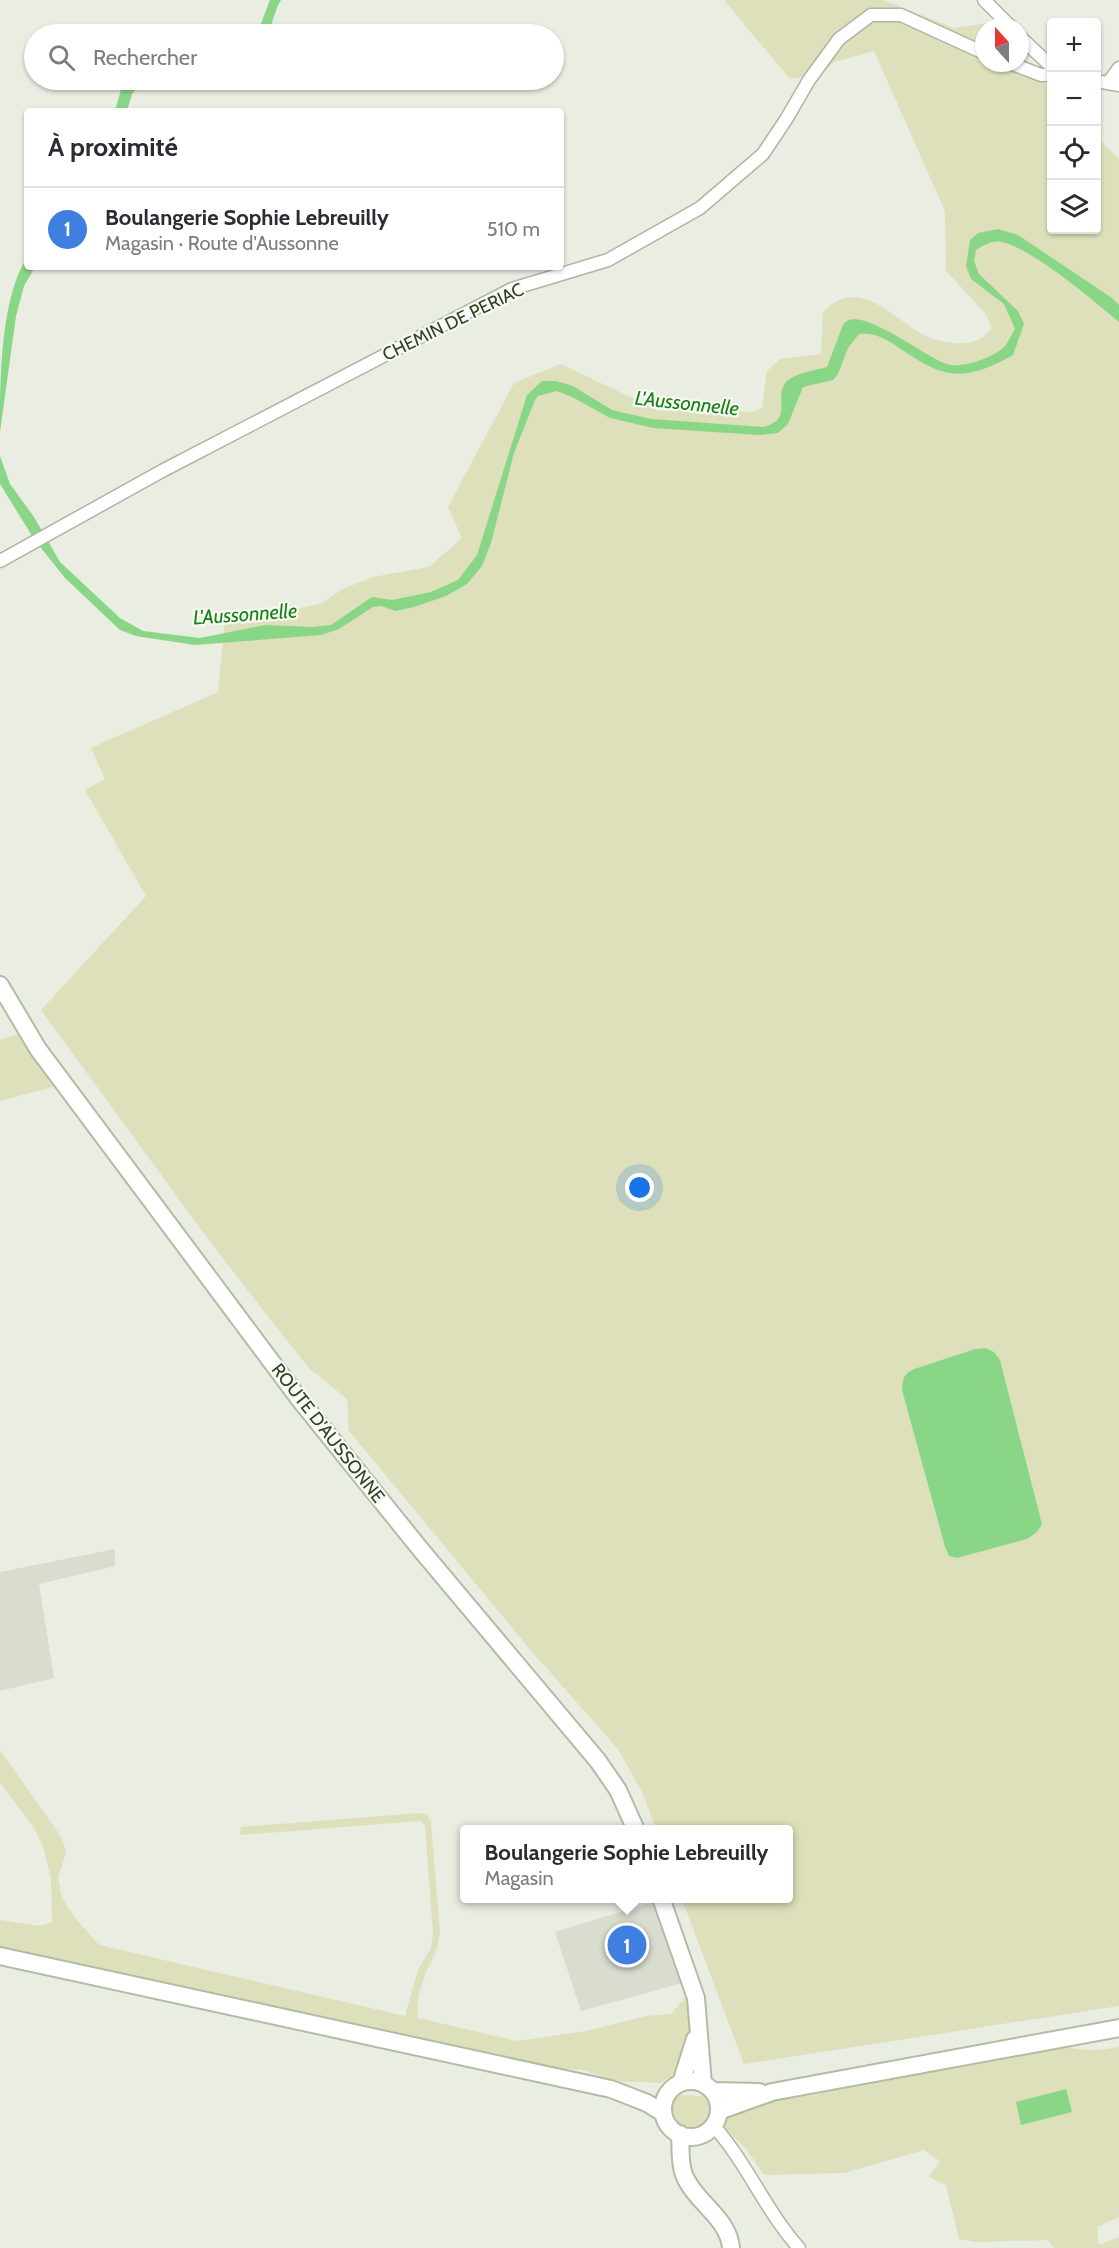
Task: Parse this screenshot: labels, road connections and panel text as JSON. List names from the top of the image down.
{
  "streets": {
    "main road": ["ROUTE D'AUSSONNE"],
    "street": ["CHEMIN DE PERIAC"]
  },
  "water": ["L'Aussonnelle"],
  "north": "top",
  "page": {
    "map_buttons": ["+", "−"],
    "search": "Rechercher",
    "heading": "À proximité",
    "list": [
      {
        "mark": "1",
        "name": "Boulangerie Sophie Lebreuilly",
        "note": "Magasin · Route d'Aussonne",
        "value": "510 m"
      }
    ],
    "popup": ["Boulangerie Sophie Lebreuilly", "Magasin"],
    "pins": "1"
  }
}
